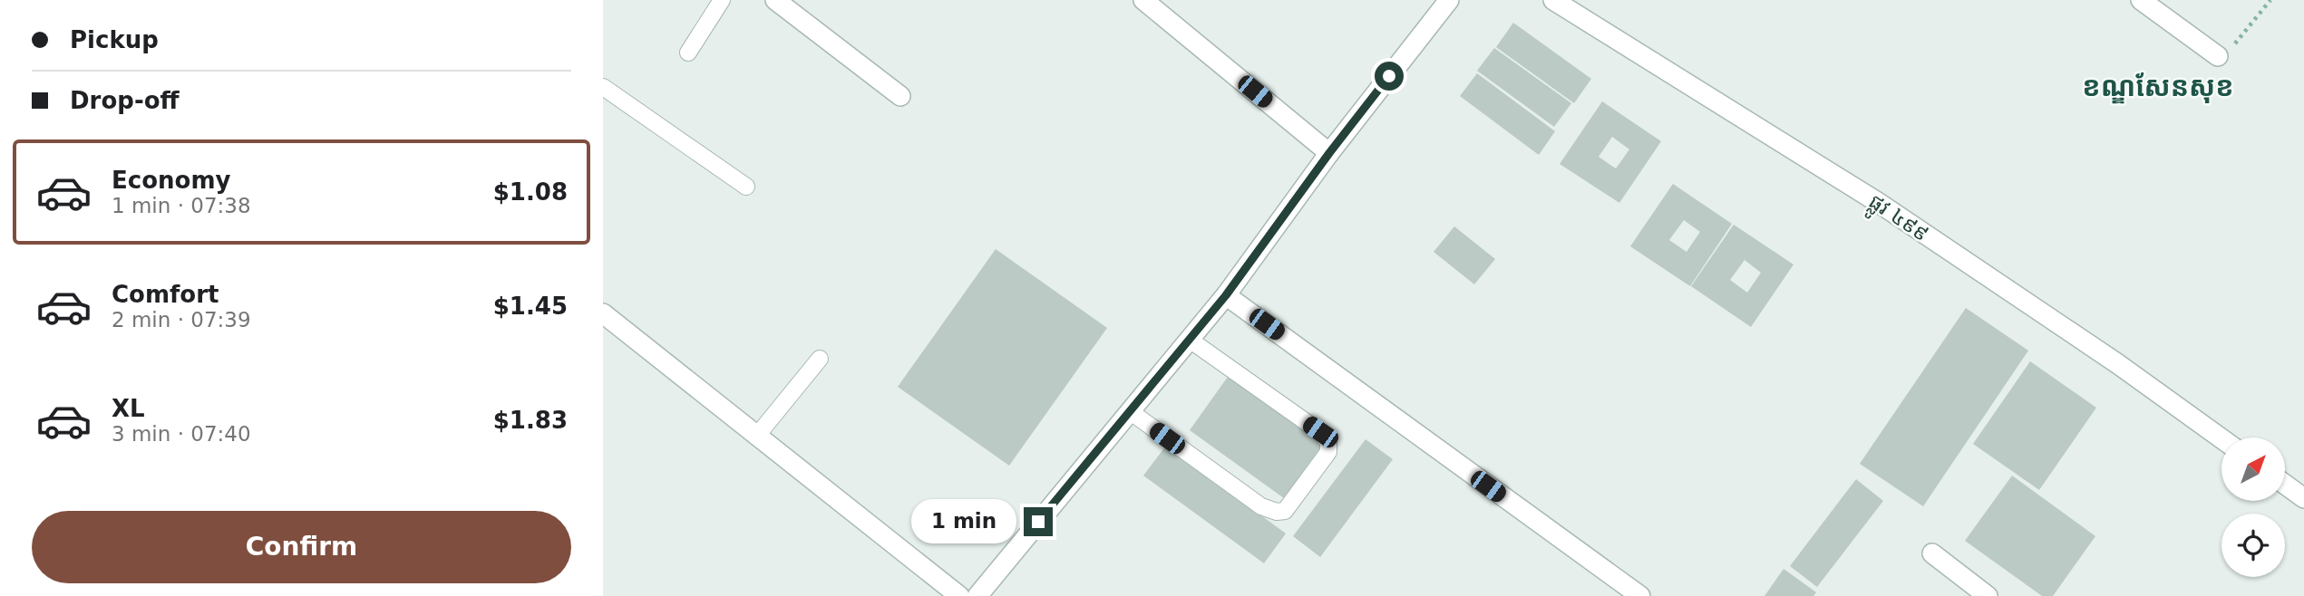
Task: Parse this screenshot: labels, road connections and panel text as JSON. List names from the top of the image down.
{
  "streets": {
    "street": ["ផ្លូវ ៤៩៩"]
  },
  "districts": ["ខណ្ឌសែនសុខ"],
  "north": "top right",
  "page": {
    "banner": ["Pickup", "Drop-off"],
    "list": [
      {
        "name": "Economy",
        "note": "1 min · 07:38",
        "value": "$1.08"
      },
      {
        "name": "Comfort",
        "note": "2 min · 07:39",
        "value": "$1.45"
      },
      {
        "name": "XL",
        "note": "3 min · 07:40",
        "value": "$1.83"
      }
    ],
    "buttons": "Confirm",
    "bubble": "1 min"
  }
}
